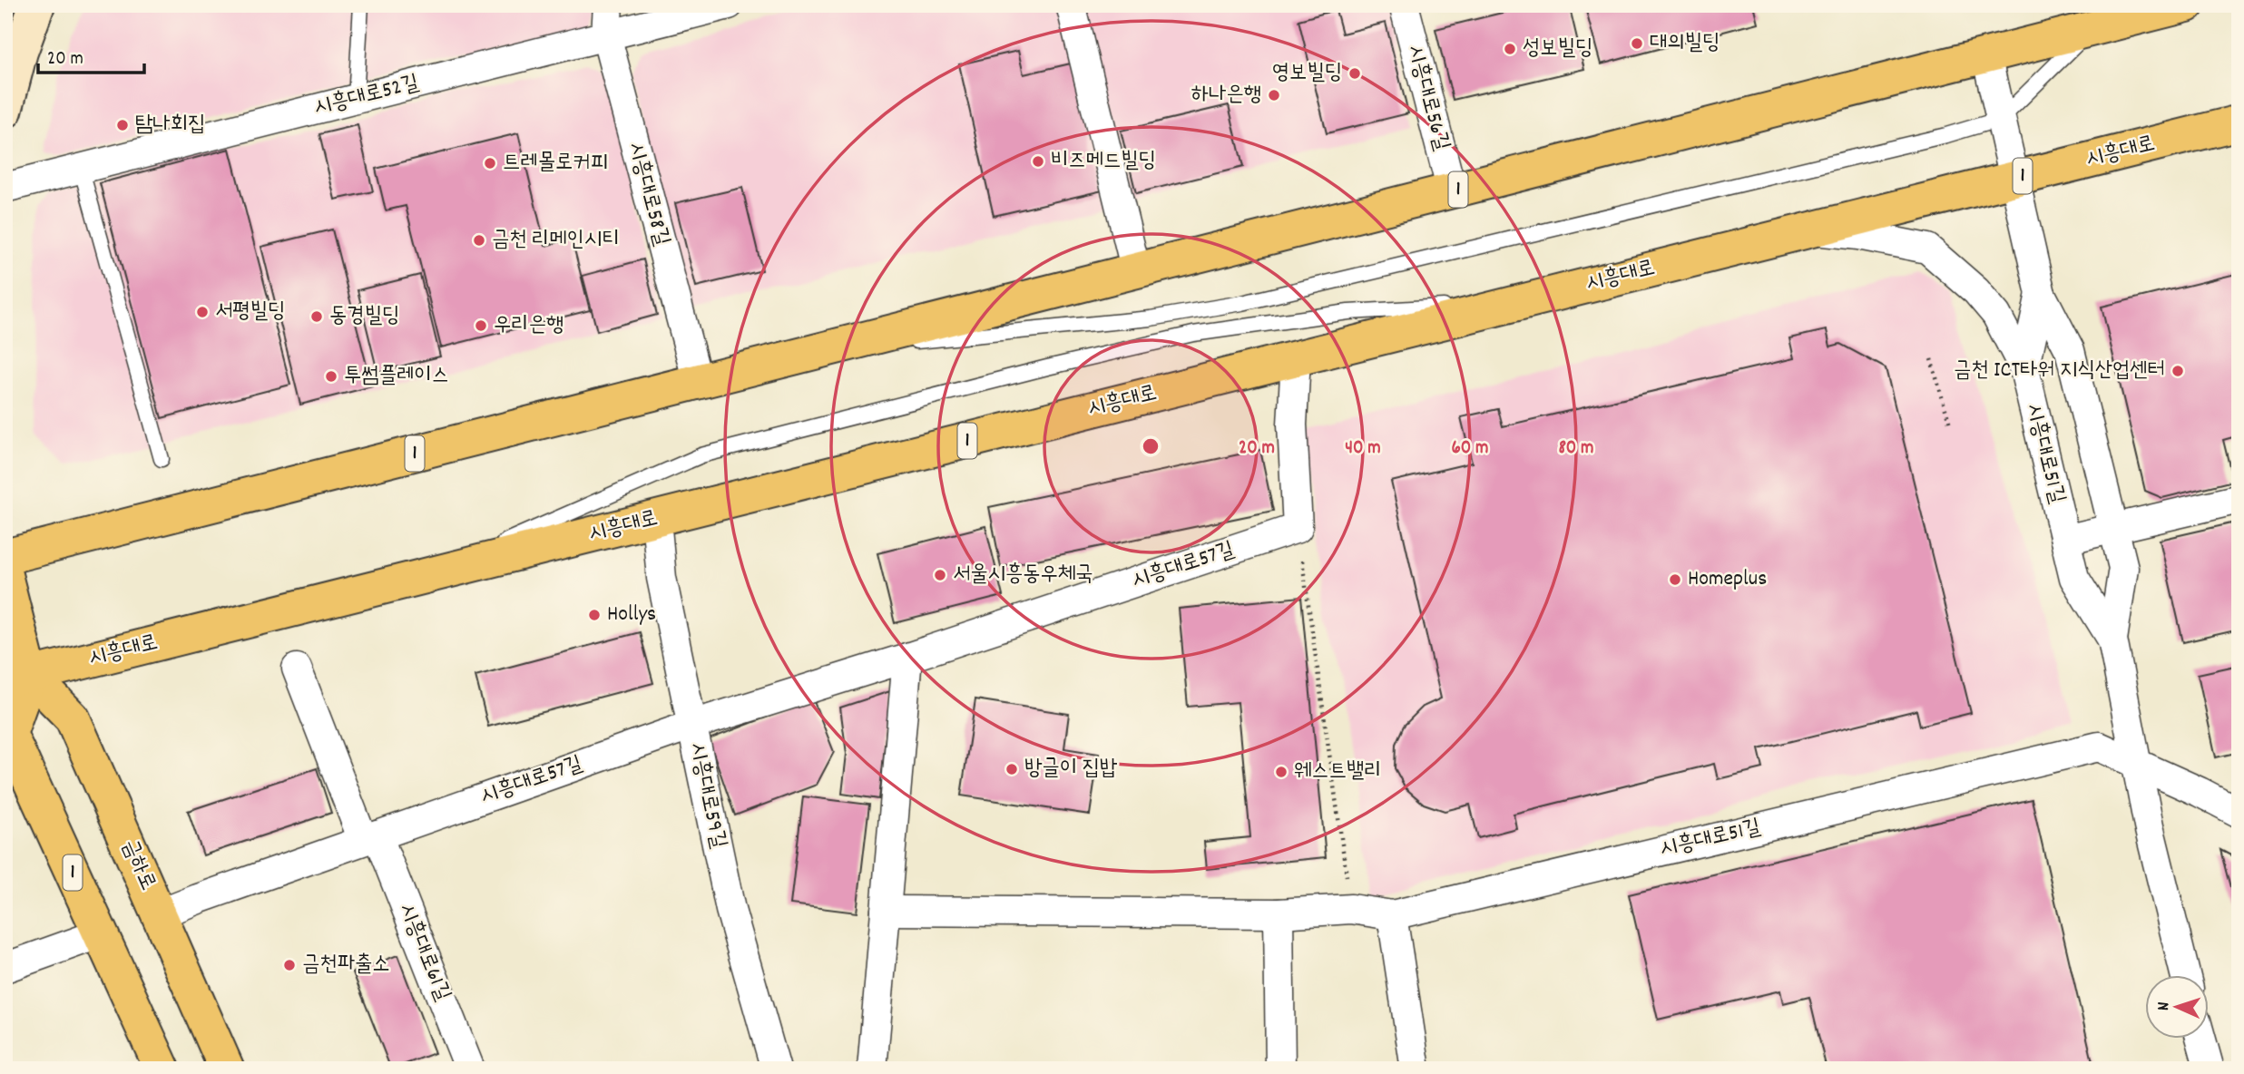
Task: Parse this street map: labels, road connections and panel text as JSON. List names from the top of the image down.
{
  "streets": {
    "main road": ["시흥대로", "1", "금하로"],
    "street": [
      "시흥대로52길",
      "시흥대로56길",
      "시흥대로58길",
      "시흥대로51길",
      "시흥대로57길",
      "시흥대로59길",
      "시흥대로61길"
    ]
  },
  "crossings": [
    ["시흥대로52길", "시흥대로58길"],
    ["시흥대로56길", "1"],
    ["시흥대로", "1"],
    ["시흥대로", "시흥대로51길"],
    ["시흥대로", "시흥대로59길"],
    ["시흥대로", "금하로"],
    ["1", "시흥대로58길"],
    ["1", "시흥대로51길"],
    ["1", "금하로"],
    ["시흥대로57길", "시흥대로59길"],
    ["시흥대로57길", "금하로"],
    ["시흥대로57길", "시흥대로61길"]
  ],
  "places": [
    "대의빌딩",
    "성보빌딩",
    "영보빌딩",
    "하나은행",
    "탐나회집",
    "비즈메드빌딩",
    "트레몰로커피",
    "금천 리메인시티",
    "서평빌딩",
    "동경빌딩",
    "우리은행",
    "금천 ICT타워 지식산업센터",
    "투썸플레이스",
    "서울시흥동우체국",
    "Homeplus",
    "Hollys",
    "방글이 집밥",
    "웨스트밸리",
    "금천파출소"
  ],
  "scale_bar": "20 m",
  "north": "left",
  "rings": [
    "20 m",
    "40 m",
    "60 m",
    "80 m"
  ]
}
